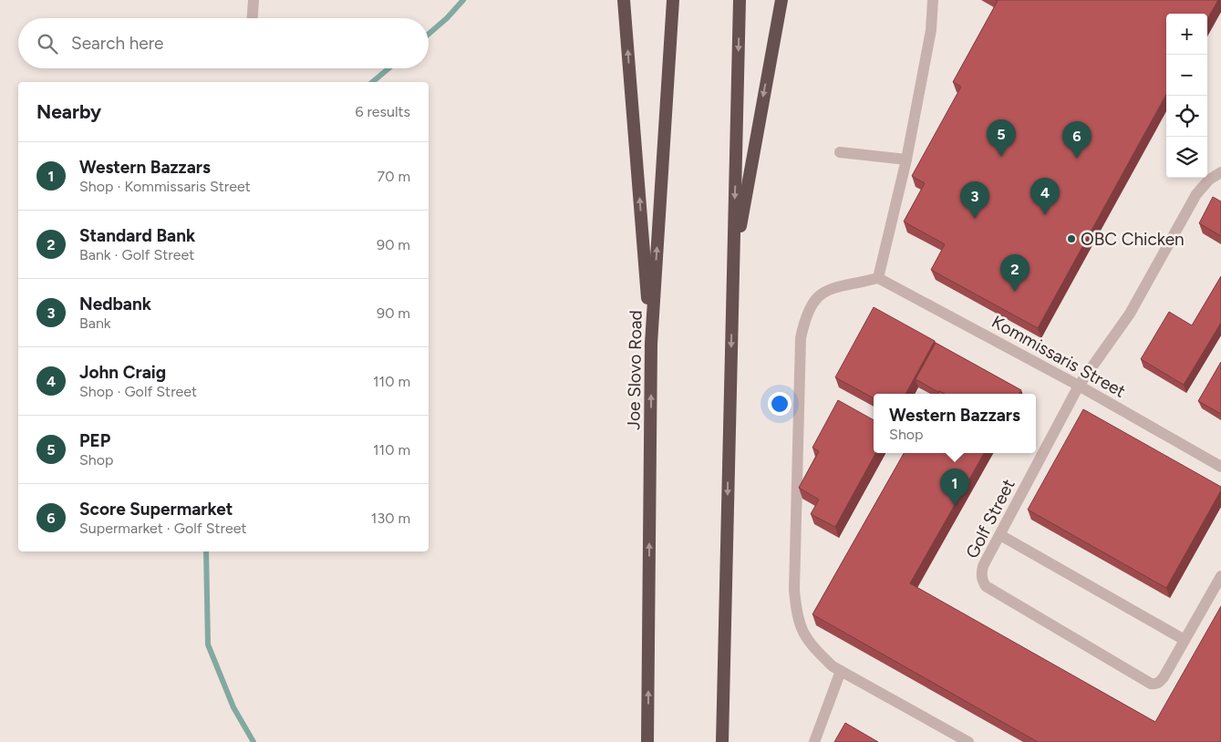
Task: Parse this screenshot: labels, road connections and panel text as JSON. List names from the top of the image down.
{
  "streets": {
    "highway": ["Joe Slovo Road"],
    "street": ["Kommissaris Street", "Golf Street"]
  },
  "crossings": [
    ["Kommissaris Street", "Golf Street"]
  ],
  "places": ["OBC Chicken"],
  "page": {
    "map_buttons": ["+", "−"],
    "search": "Search here",
    "heading": ["Nearby", "6 results"],
    "pins": [
      "5",
      "6",
      "4",
      "3",
      "2",
      "1"
    ],
    "list": [
      {
        "mark": "1",
        "name": "Western Bazzars",
        "note": "Shop · Kommissaris Street",
        "value": "70 m"
      },
      {
        "mark": "2",
        "name": "Standard Bank",
        "note": "Bank · Golf Street",
        "value": "90 m"
      },
      {
        "mark": "3",
        "name": "Nedbank",
        "note": "Bank",
        "value": "90 m"
      },
      {
        "mark": "4",
        "name": "John Craig",
        "note": "Shop · Golf Street",
        "value": "110 m"
      },
      {
        "mark": "5",
        "name": "PEP",
        "note": "Shop",
        "value": "110 m"
      },
      {
        "mark": "6",
        "name": "Score Supermarket",
        "note": "Supermarket · Golf Street",
        "value": "130 m"
      }
    ],
    "popup": ["Western Bazzars", "Shop"]
  }
}
